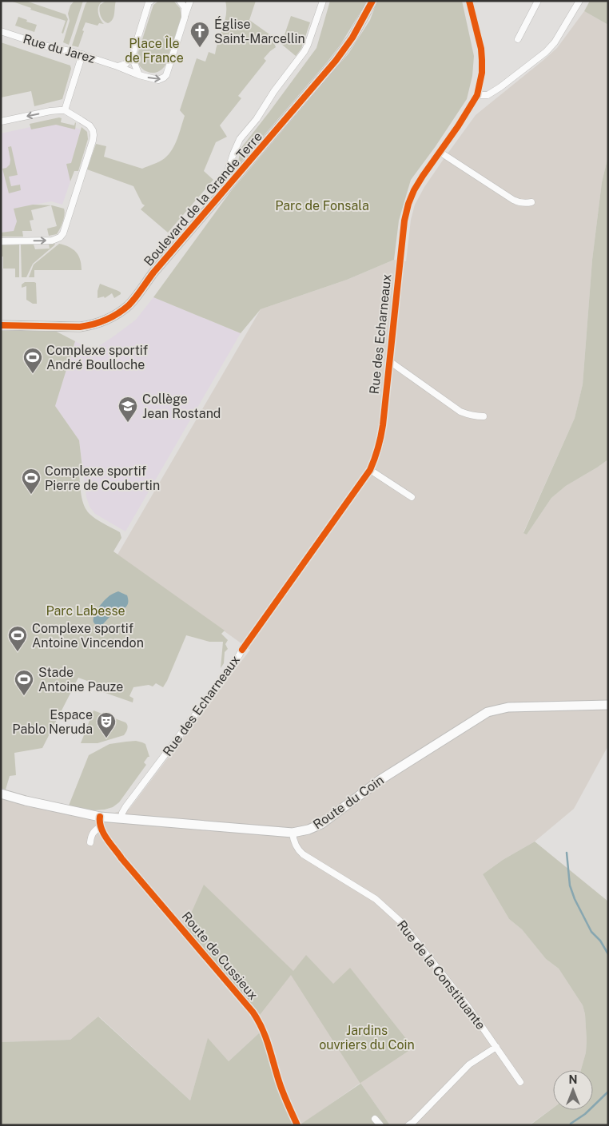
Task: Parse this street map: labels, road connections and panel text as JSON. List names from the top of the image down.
{
  "streets": {
    "main road": ["Boulevard de la Grande Terre", "Route du Coin"],
    "street": [
      "Rue du Jarez",
      "Rue des Echarneaux",
      "Route de Cussieux",
      "Rue de la Constituante"
    ]
  },
  "crossings": [
    ["Rue des Echarneaux", "Route du Coin"],
    ["Route du Coin", "Rue de la Constituante"]
  ],
  "parks": [
    "Place Île de France",
    "Parc de Fonsala",
    "Parc Labesse",
    "Jardins ouvriers du Coin"
  ],
  "places": {
    "church": ["Église Saint-Marcellin"],
    "sports": [
      "Complexe sportif André Boulloche",
      "Complexe sportif Pierre de Coubertin",
      "Complexe sportif Antoine Vincendon",
      "Stade Antoine Pauze"
    ],
    "school or university": ["Collège Jean Rostand"],
    "theatre": ["Espace Pablo Neruda"]
  },
  "north": "top"
}
